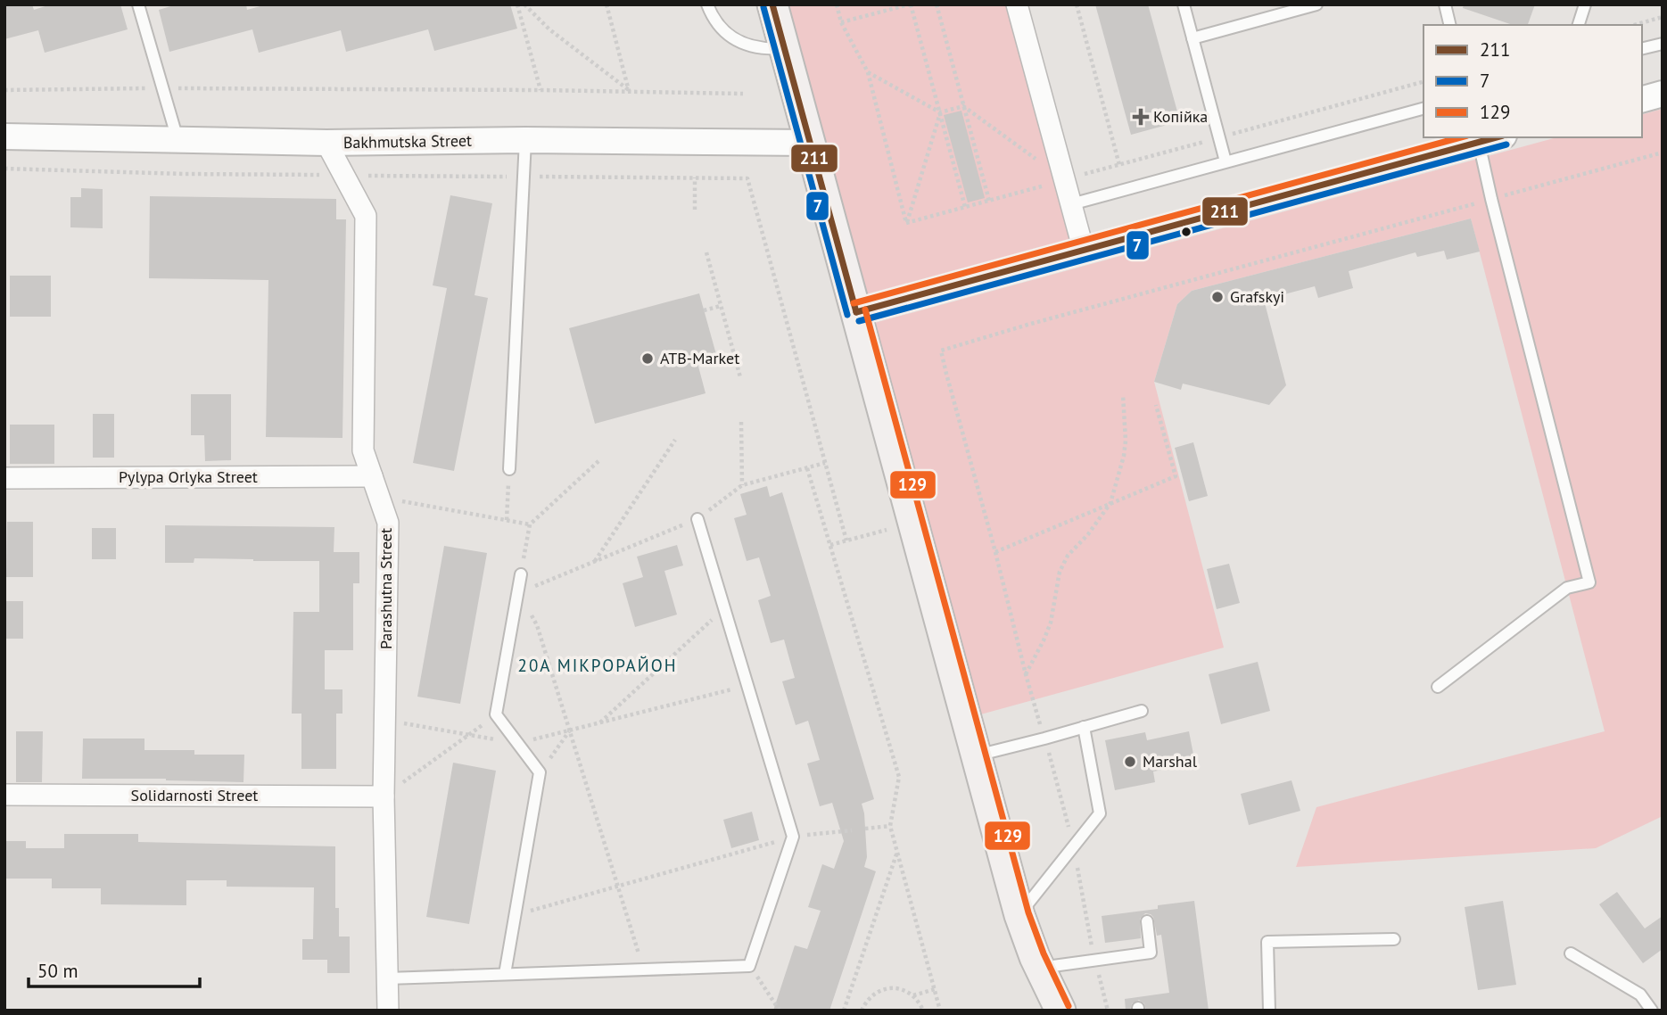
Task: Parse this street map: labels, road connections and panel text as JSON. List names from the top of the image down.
{
  "streets": {
    "street": [
      "Bakhmutska Street",
      "Pylypa Orlyka Street",
      "Parashutna Street",
      "Solidarnosti Street"
    ]
  },
  "crossings": [
    ["Bakhmutska Street", "Parashutna Street"],
    ["Pylypa Orlyka Street", "Parashutna Street"],
    ["Parashutna Street", "Solidarnosti Street"]
  ],
  "districts": ["20А МІКРОРАЙОН"],
  "places": {
    "health": ["Копійка"],
    "other": ["Grafskyi", "ATB-Market", "Marshal"]
  },
  "lines": ["transit line 211", "transit line 7", "transit line 129"],
  "legend": ["211", "7", "129"],
  "scale_bar": "50 m"
}
